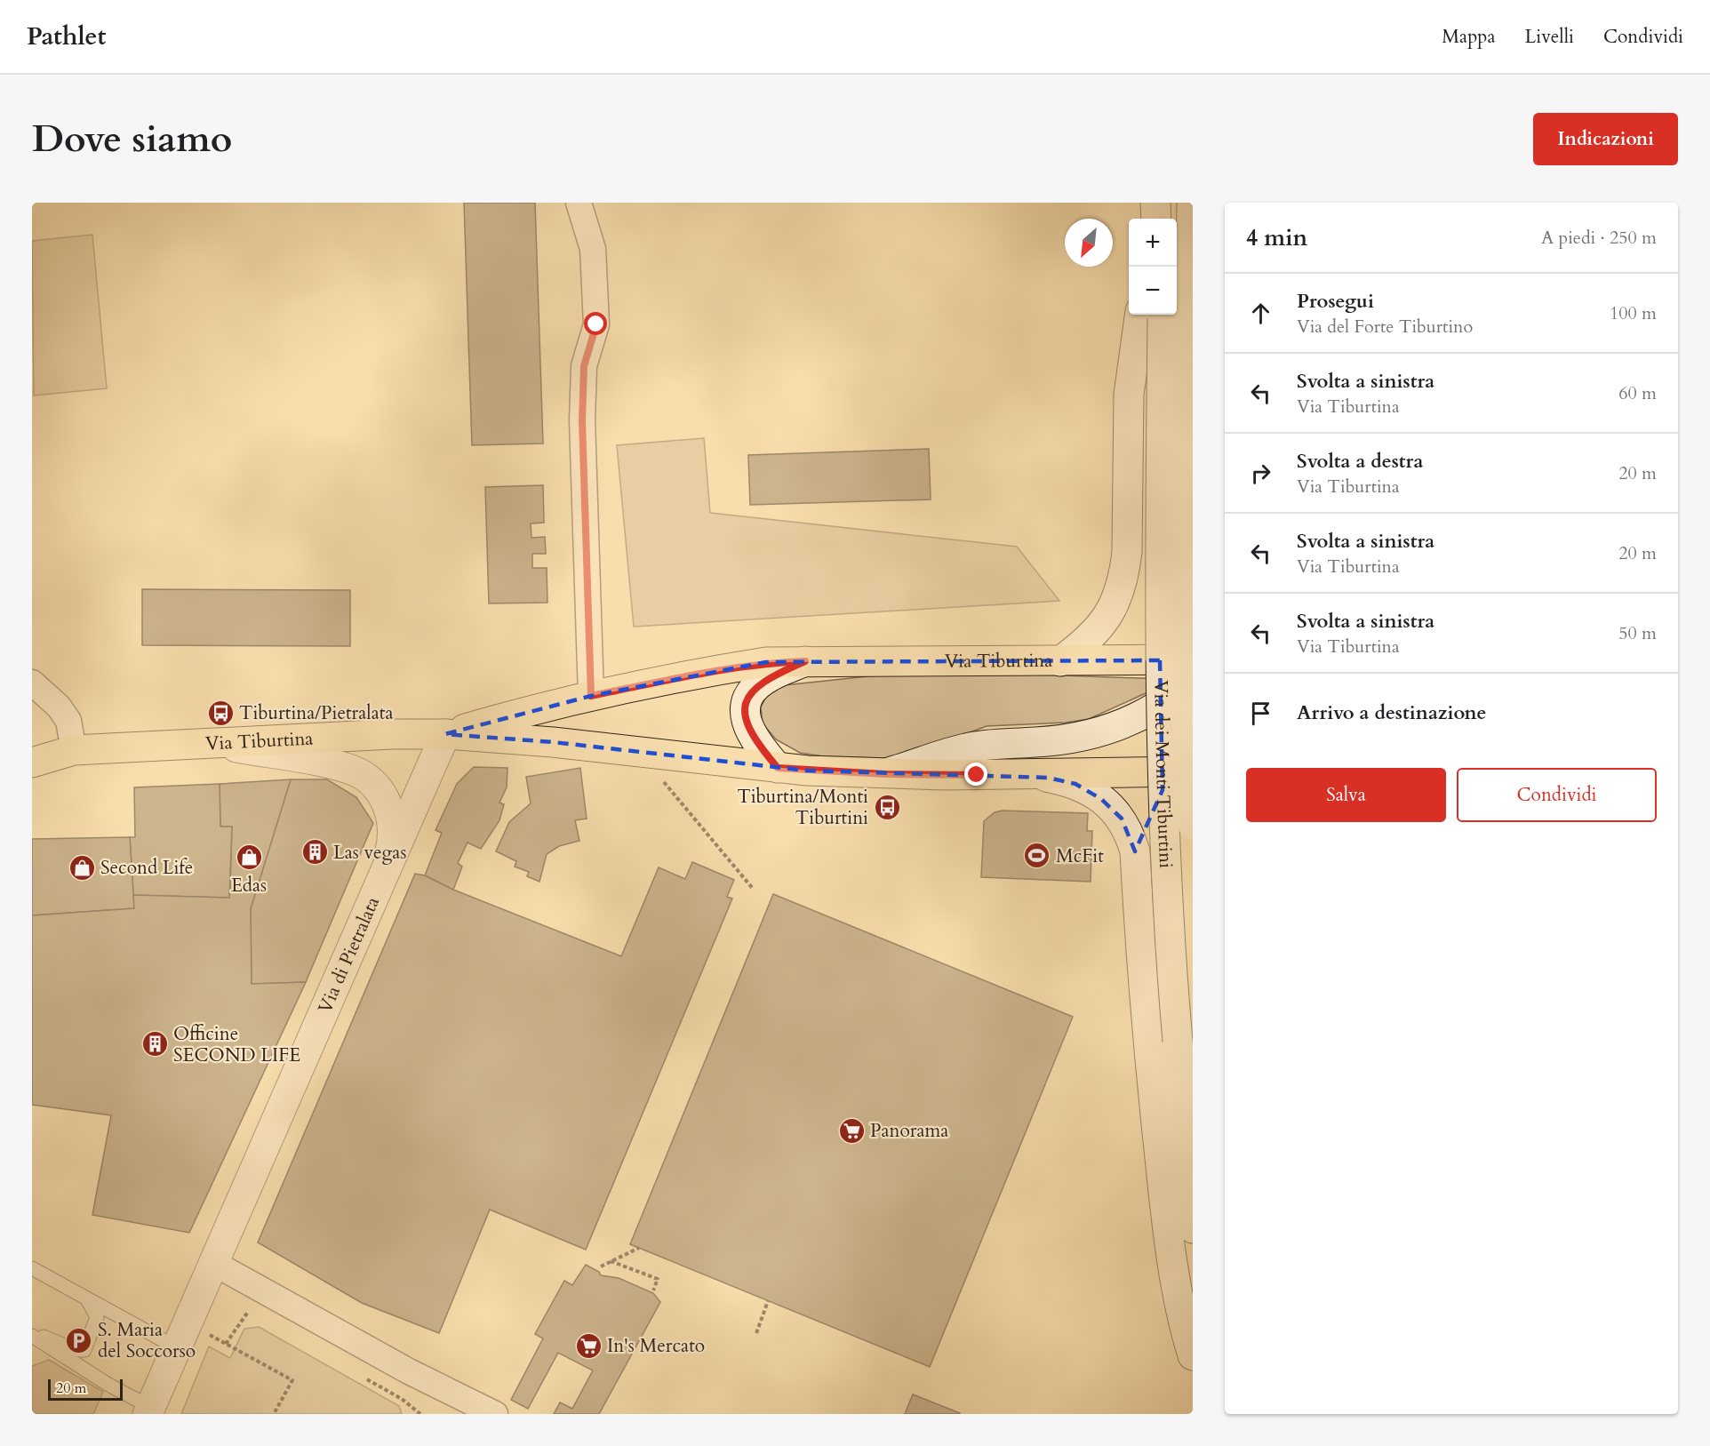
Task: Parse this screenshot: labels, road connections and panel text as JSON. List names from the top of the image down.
{
  "streets": {
    "main road": ["Via Tiburtina", "Via dei Monti Tiburtini", "Via di Pietralata"]
  },
  "crossings": [
    ["Via Tiburtina", "Via di Pietralata"]
  ],
  "places": {
    "bus stop": ["Tiburtina/Pietralata", "Tiburtina/Monti Tiburtini"],
    "building": ["Las vegas", "Officine SECOND LIFE"],
    "sports": ["McFit"],
    "shop": ["Edas", "Second Life"],
    "supermarket": ["Panorama", "In's Mercato"],
    "parking": ["S. Maria del Soccorso"]
  },
  "scale_bar": "20 m",
  "north": "bottom left",
  "page": {
    "header": "Pathlet",
    "nav": ["Mappa", "Livelli", "Condividi"],
    "buttons": [
      "Indicazioni",
      ["Salva", "Condividi"]
    ],
    "title": "Dove siamo",
    "heading": ["4 min", "A piedi · 250 m"],
    "map_buttons": ["+", "−"],
    "list": [
      ["Prosegui", "Via del Forte Tiburtino", "100 m"],
      ["Svolta a sinistra", "Via Tiburtina", "60 m"],
      ["Svolta a destra", "Via Tiburtina", "20 m"],
      ["Svolta a sinistra", "Via Tiburtina", "20 m"],
      ["Svolta a sinistra", "Via Tiburtina", "50 m"],
      "Arrivo a destinazione"
    ],
    "scale": "20 m"
  }
}
